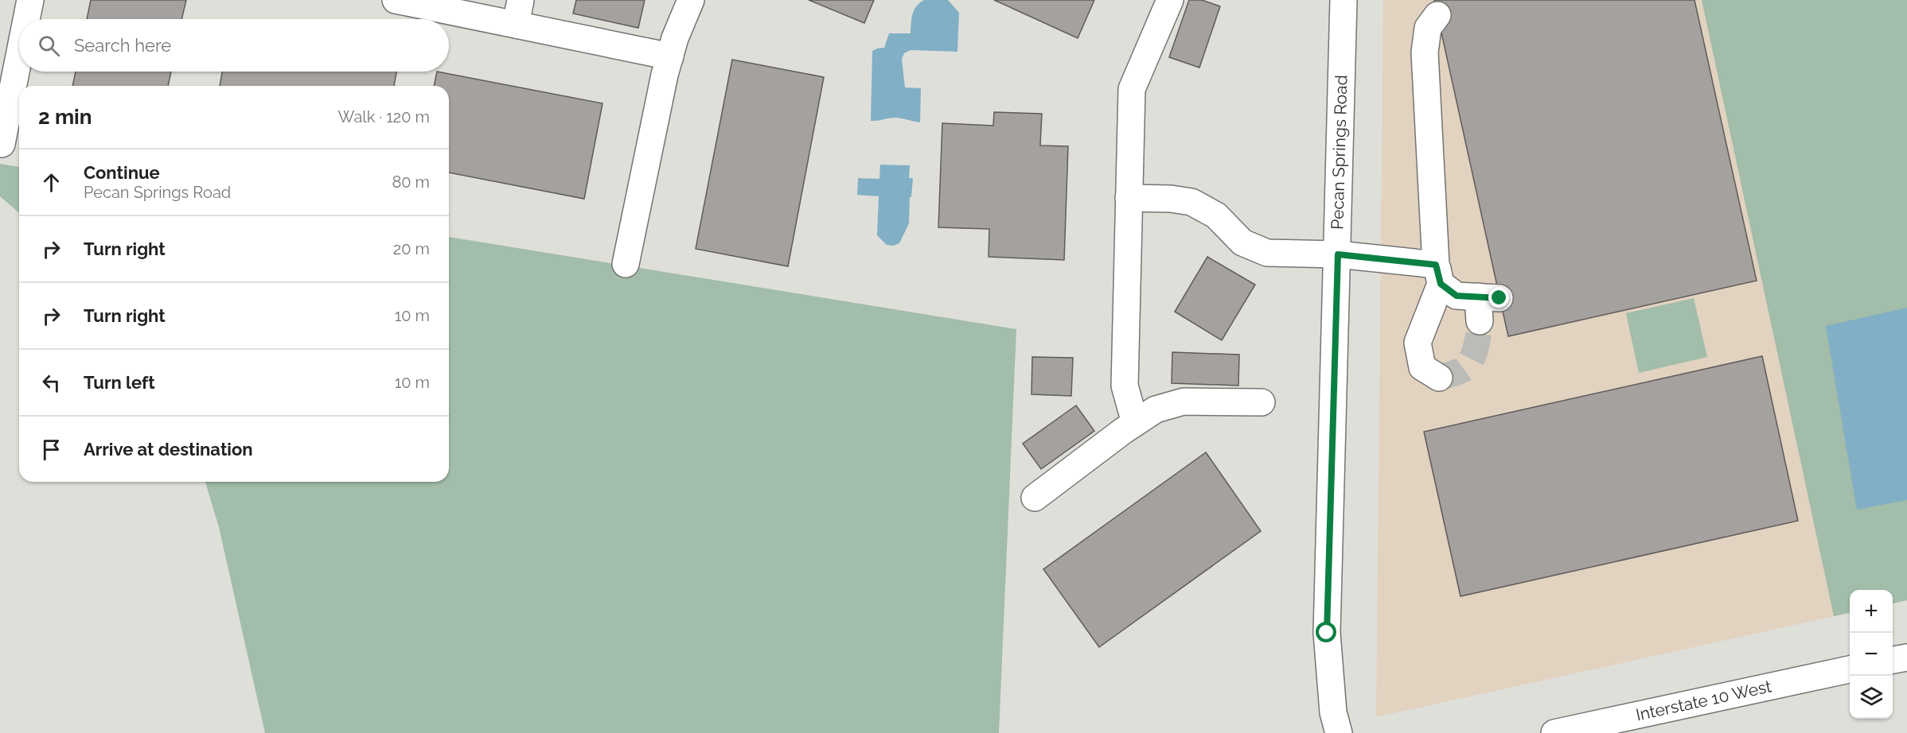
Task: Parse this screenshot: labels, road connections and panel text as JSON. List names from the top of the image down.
{
  "streets": {
    "street": ["Pecan Springs Road", "Interstate 10 West"]
  },
  "page": {
    "search": "Search here",
    "heading": ["2 min", "Walk · 120 m"],
    "list": [
      ["Continue", "Pecan Springs Road", "80 m"],
      ["Turn right", "20 m"],
      ["Turn right", "10 m"],
      ["Turn left", "10 m"],
      "Arrive at destination"
    ],
    "map_buttons": ["+", "−"]
  }
}
